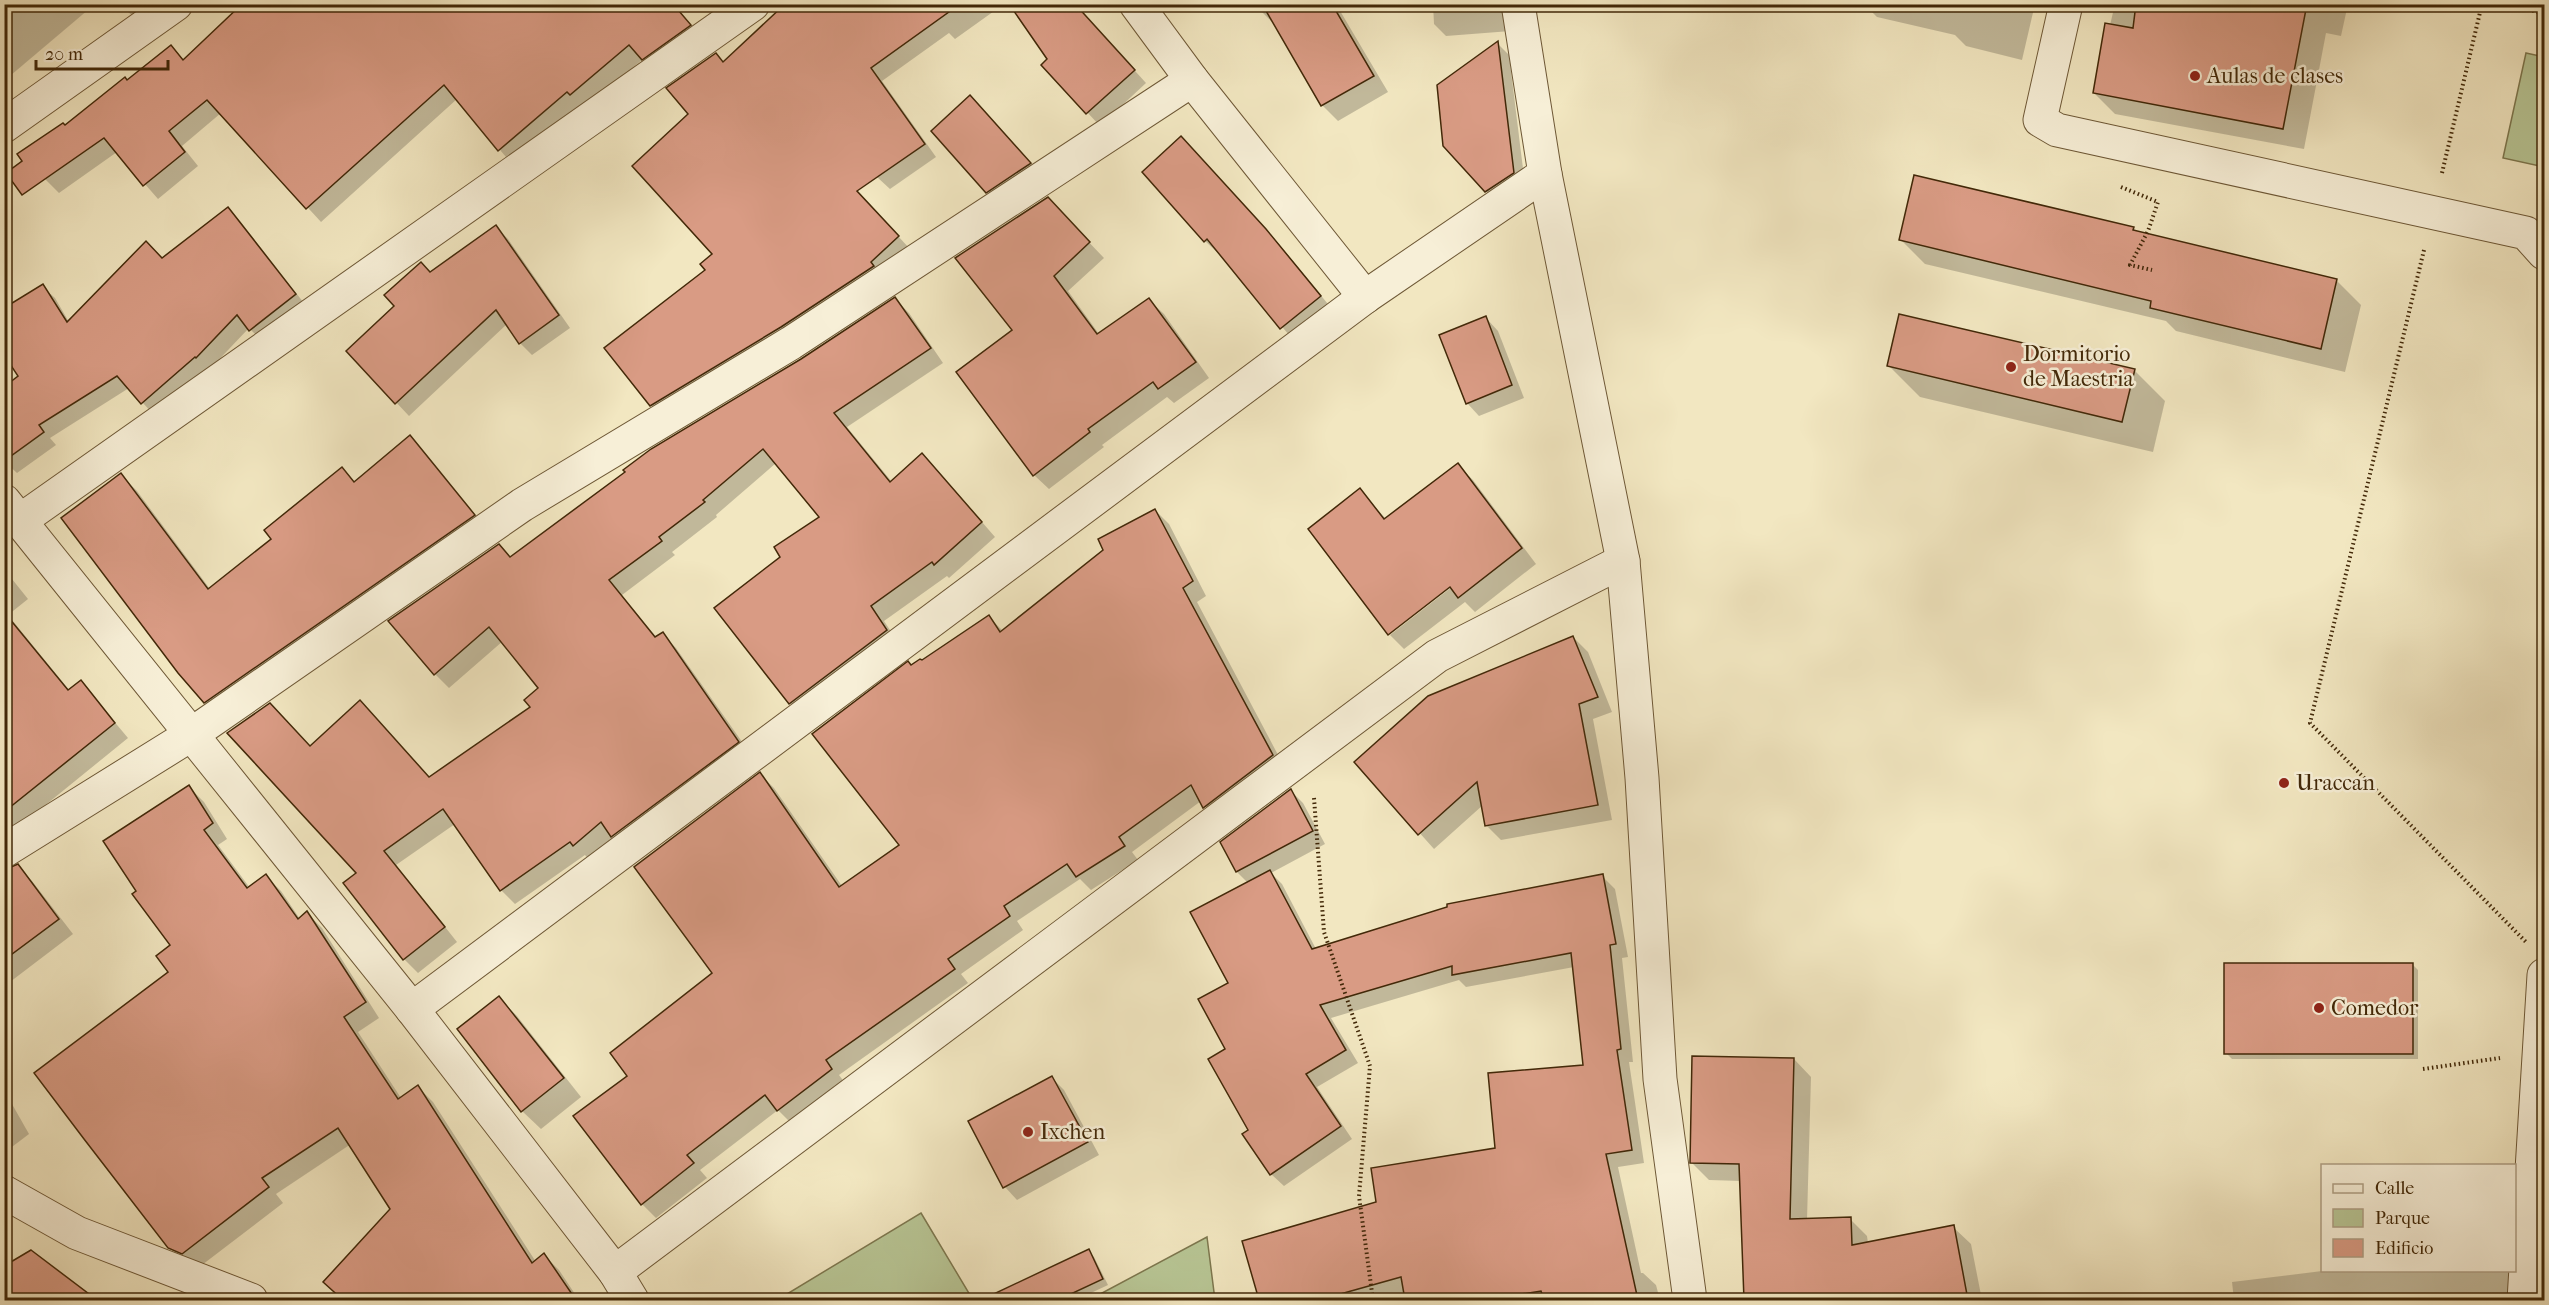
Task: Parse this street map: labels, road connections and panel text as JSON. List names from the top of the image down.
{
  "places": [
    "Aulas de clases",
    "Dormitorio de Maestria",
    "Uraccan",
    "Comedor",
    "Ixchen"
  ],
  "legend": ["Calle", "Parque", "Edificio"],
  "scale_bar": "20 m"
}
